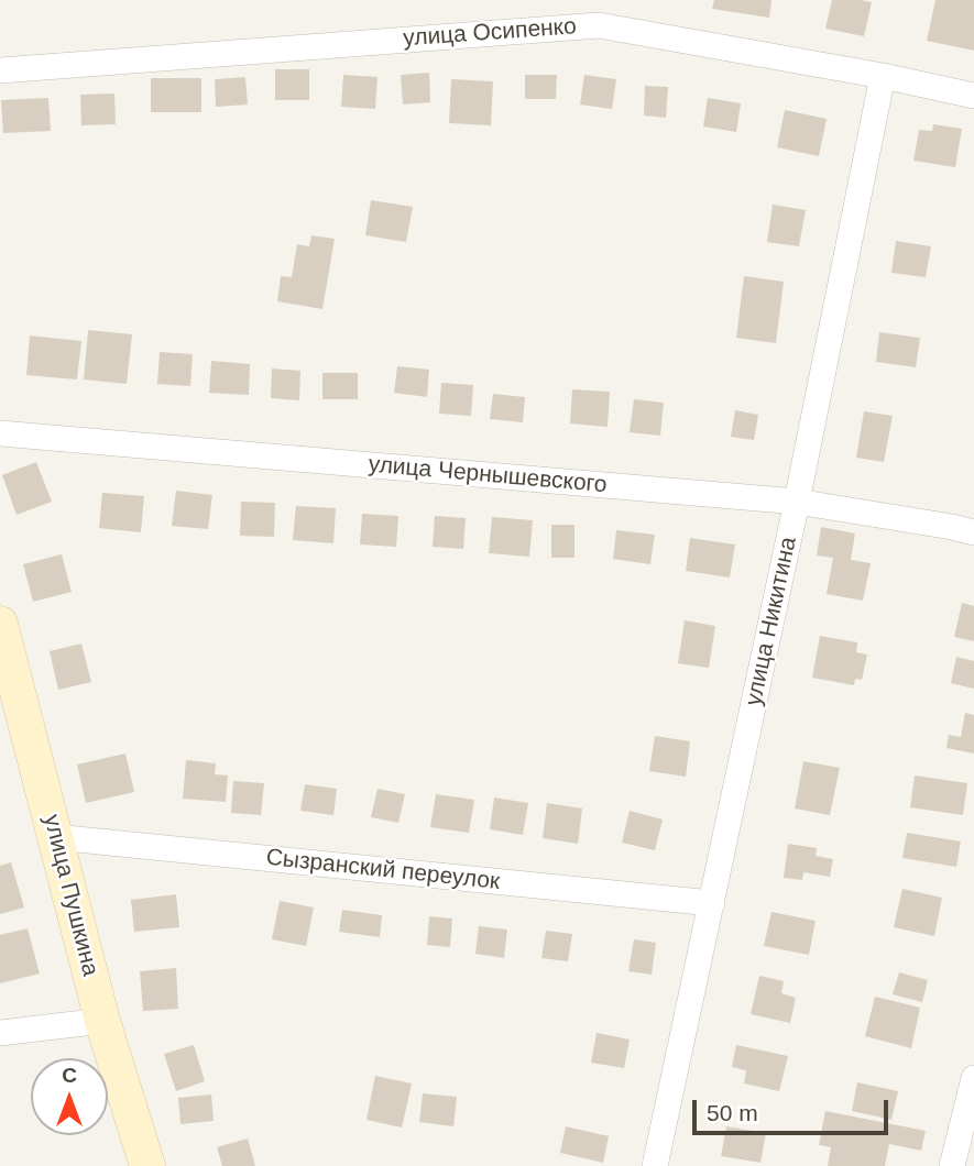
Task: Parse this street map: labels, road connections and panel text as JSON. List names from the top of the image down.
{
  "streets": {
    "main road": ["улица Пушкина"],
    "street": [
      "улица Осипенко",
      "улица Чернышевского",
      "улица Никитина",
      "Сызранский переулок"
    ]
  },
  "crossings": [
    ["улица Осипенко", "улица Никитина"],
    ["улица Чернышевского", "улица Никитина"],
    ["улица Никитина", "Сызранский переулок"],
    ["Сызранский переулок", "улица Пушкина"]
  ],
  "scale_bar": "50 m",
  "north": "top"
}
